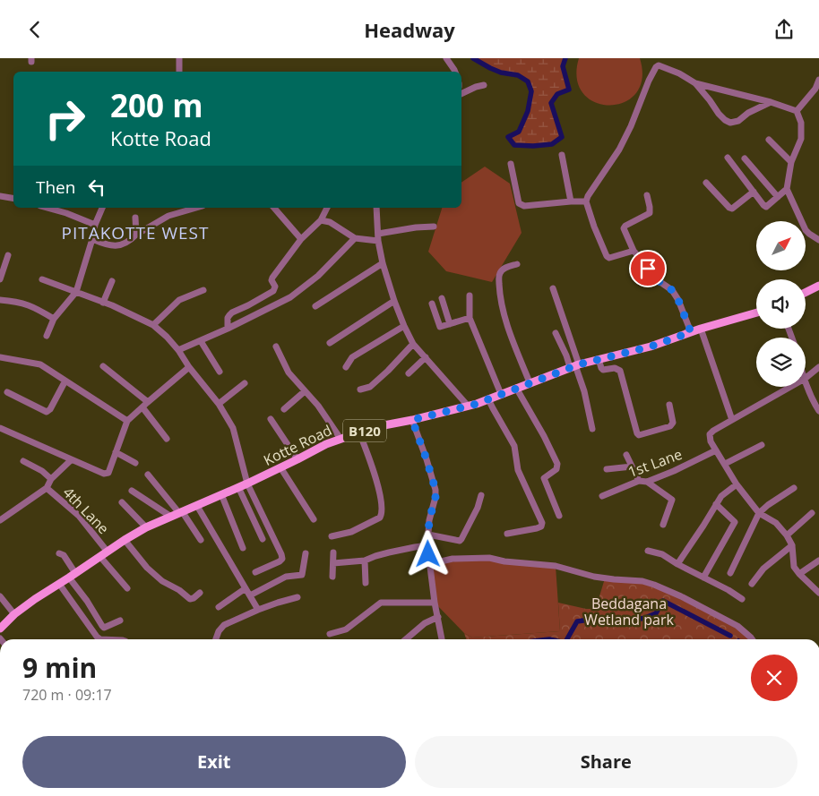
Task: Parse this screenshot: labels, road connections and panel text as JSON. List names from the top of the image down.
{
  "streets": {
    "main road": ["B120", "Kotte Road"],
    "street": ["1st Lane", "4th Lane"]
  },
  "crossings": [
    ["Kotte Road", "4th Lane"]
  ],
  "districts": ["PITAKOTTE WEST"],
  "parks": ["Beddagana Wetland park"],
  "north": "top right",
  "page": {
    "header": "Headway",
    "turn": ["200 m", "Kotte Road"],
    "then": "Then",
    "heading": ["9 min", "720 m · 09:17"],
    "buttons": ["Exit", "Share"]
  }
}
